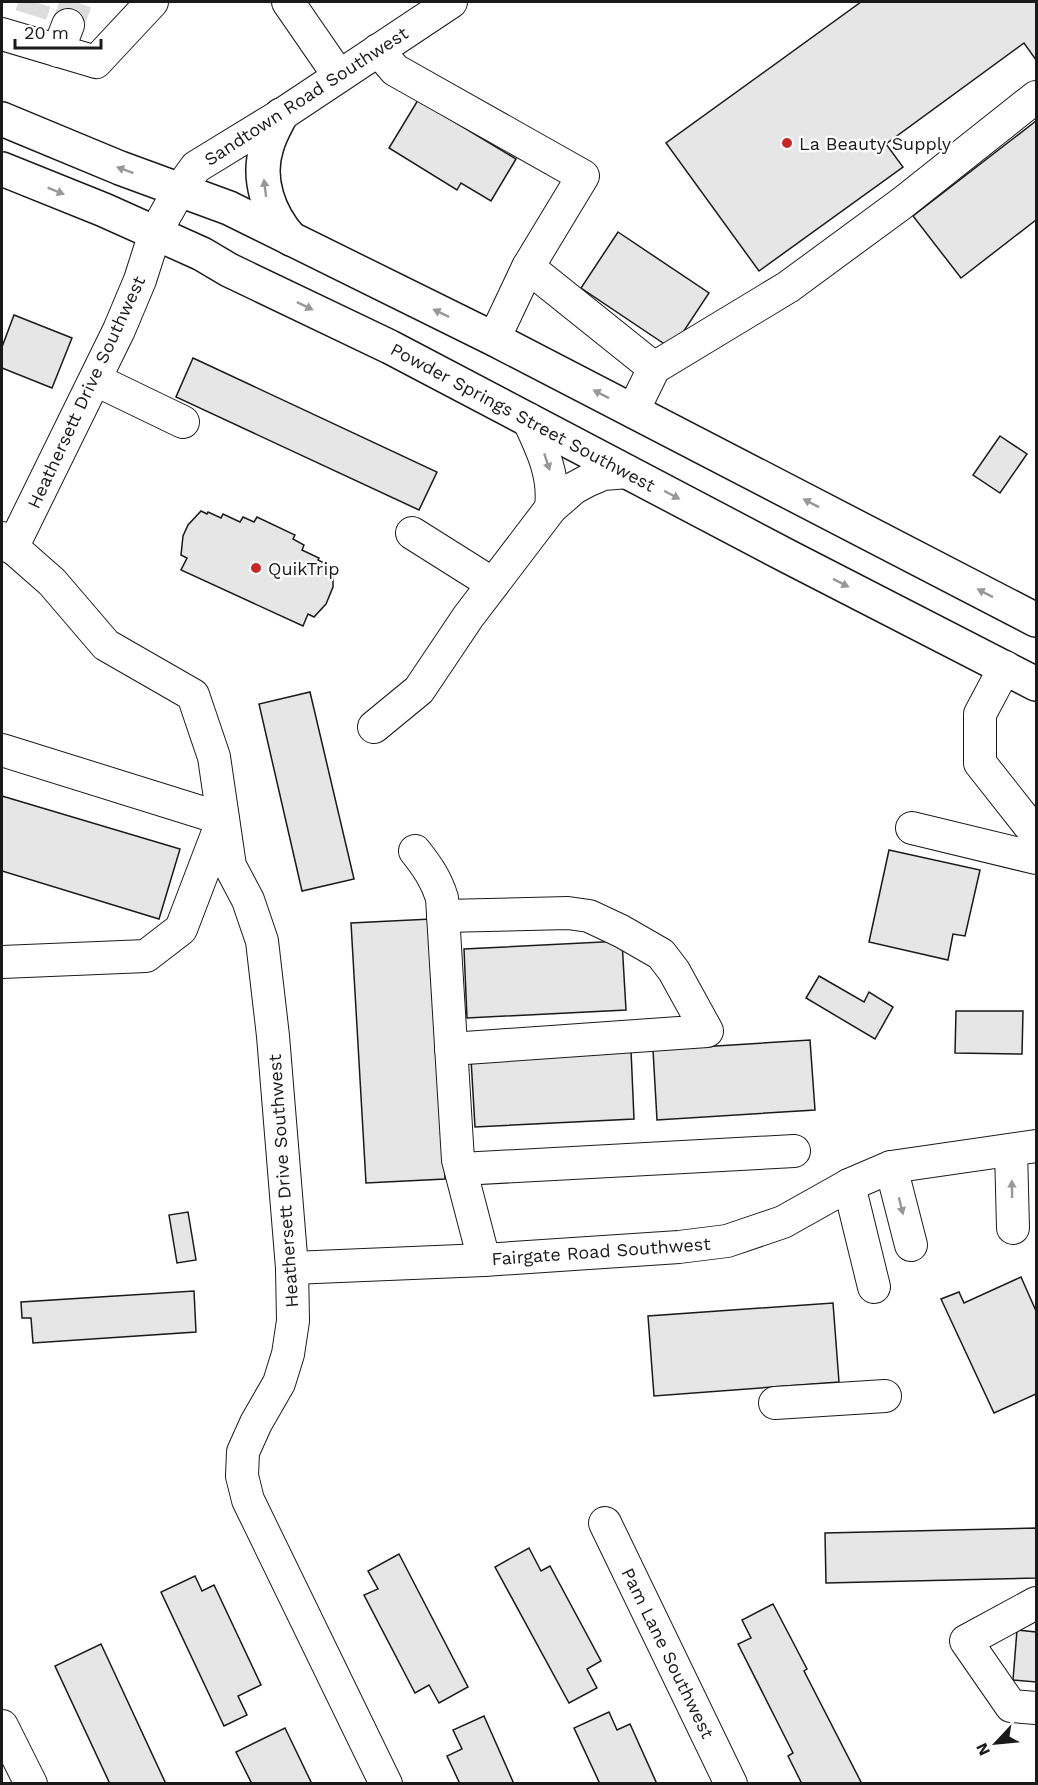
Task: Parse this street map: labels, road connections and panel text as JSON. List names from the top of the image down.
{
  "streets": {
    "main road": ["Powder Springs Street Southwest"],
    "street": [
      "Sandtown Road Southwest",
      "Heathersett Drive Southwest",
      "Fairgate Road Southwest",
      "Pam Lane Southwest"
    ]
  },
  "crossings": [
    ["Sandtown Road Southwest", "Heathersett Drive Southwest"],
    ["Sandtown Road Southwest", "Powder Springs Street Southwest"],
    ["Heathersett Drive Southwest", "Powder Springs Street Southwest"],
    ["Heathersett Drive Southwest", "Fairgate Road Southwest"]
  ],
  "places": ["La Beauty Supply", "QuikTrip"],
  "scale_bar": "20 m",
  "north": "bottom left"
}
